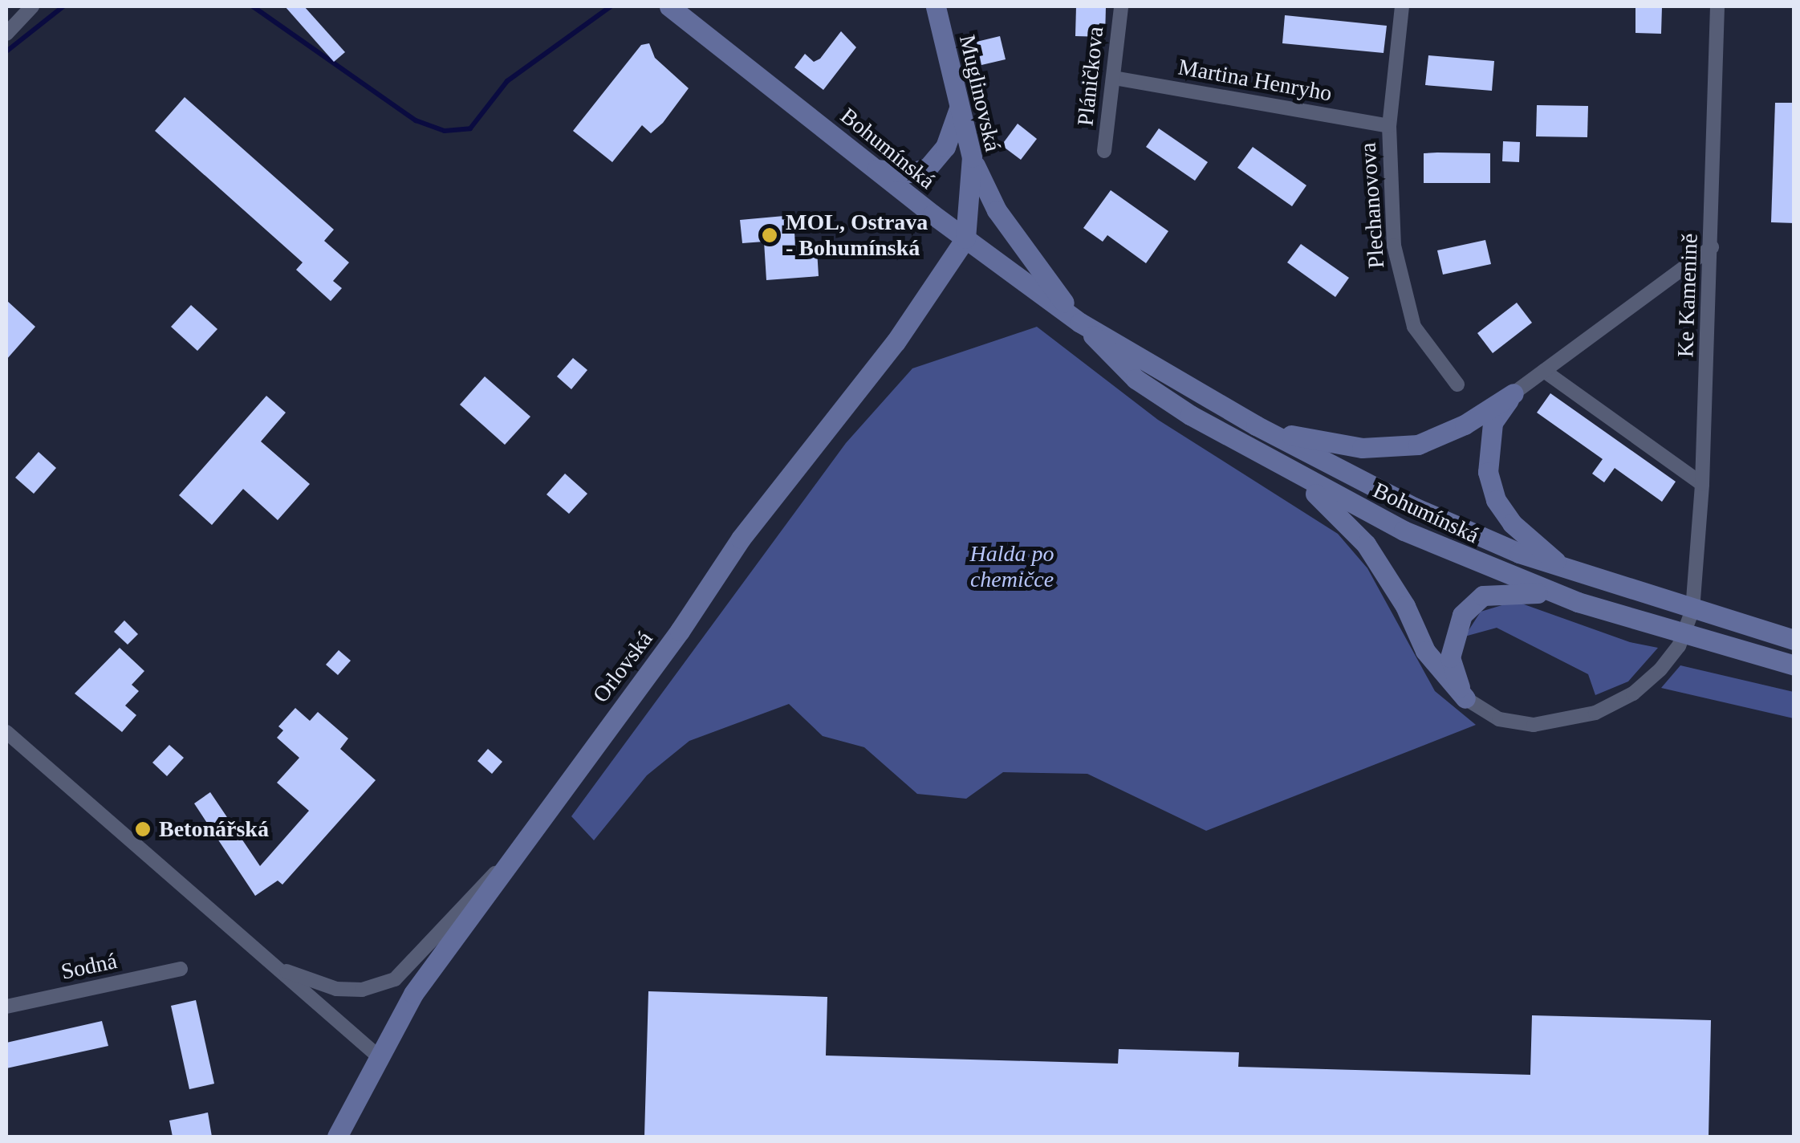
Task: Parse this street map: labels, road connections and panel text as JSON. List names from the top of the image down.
{
  "streets": {
    "main road": ["Muglinovská", "Bohumínská", "Orlovská"],
    "street": [
      "Pláničkova",
      "Martina Henryho",
      "Plechanovova",
      "Ke Kamenině",
      "Sodná"
    ]
  },
  "crossings": [
    ["Pláničkova", "Martina Henryho"],
    ["Martina Henryho", "Plechanovova"],
    ["Muglinovská", "Bohumínská"],
    ["Muglinovská", "Orlovská"],
    ["Bohumínská", "Orlovská"]
  ],
  "parks": ["Halda po chemičce"],
  "places": ["MOL, Ostrava - Bohumínská", "Betonářská"]
}
